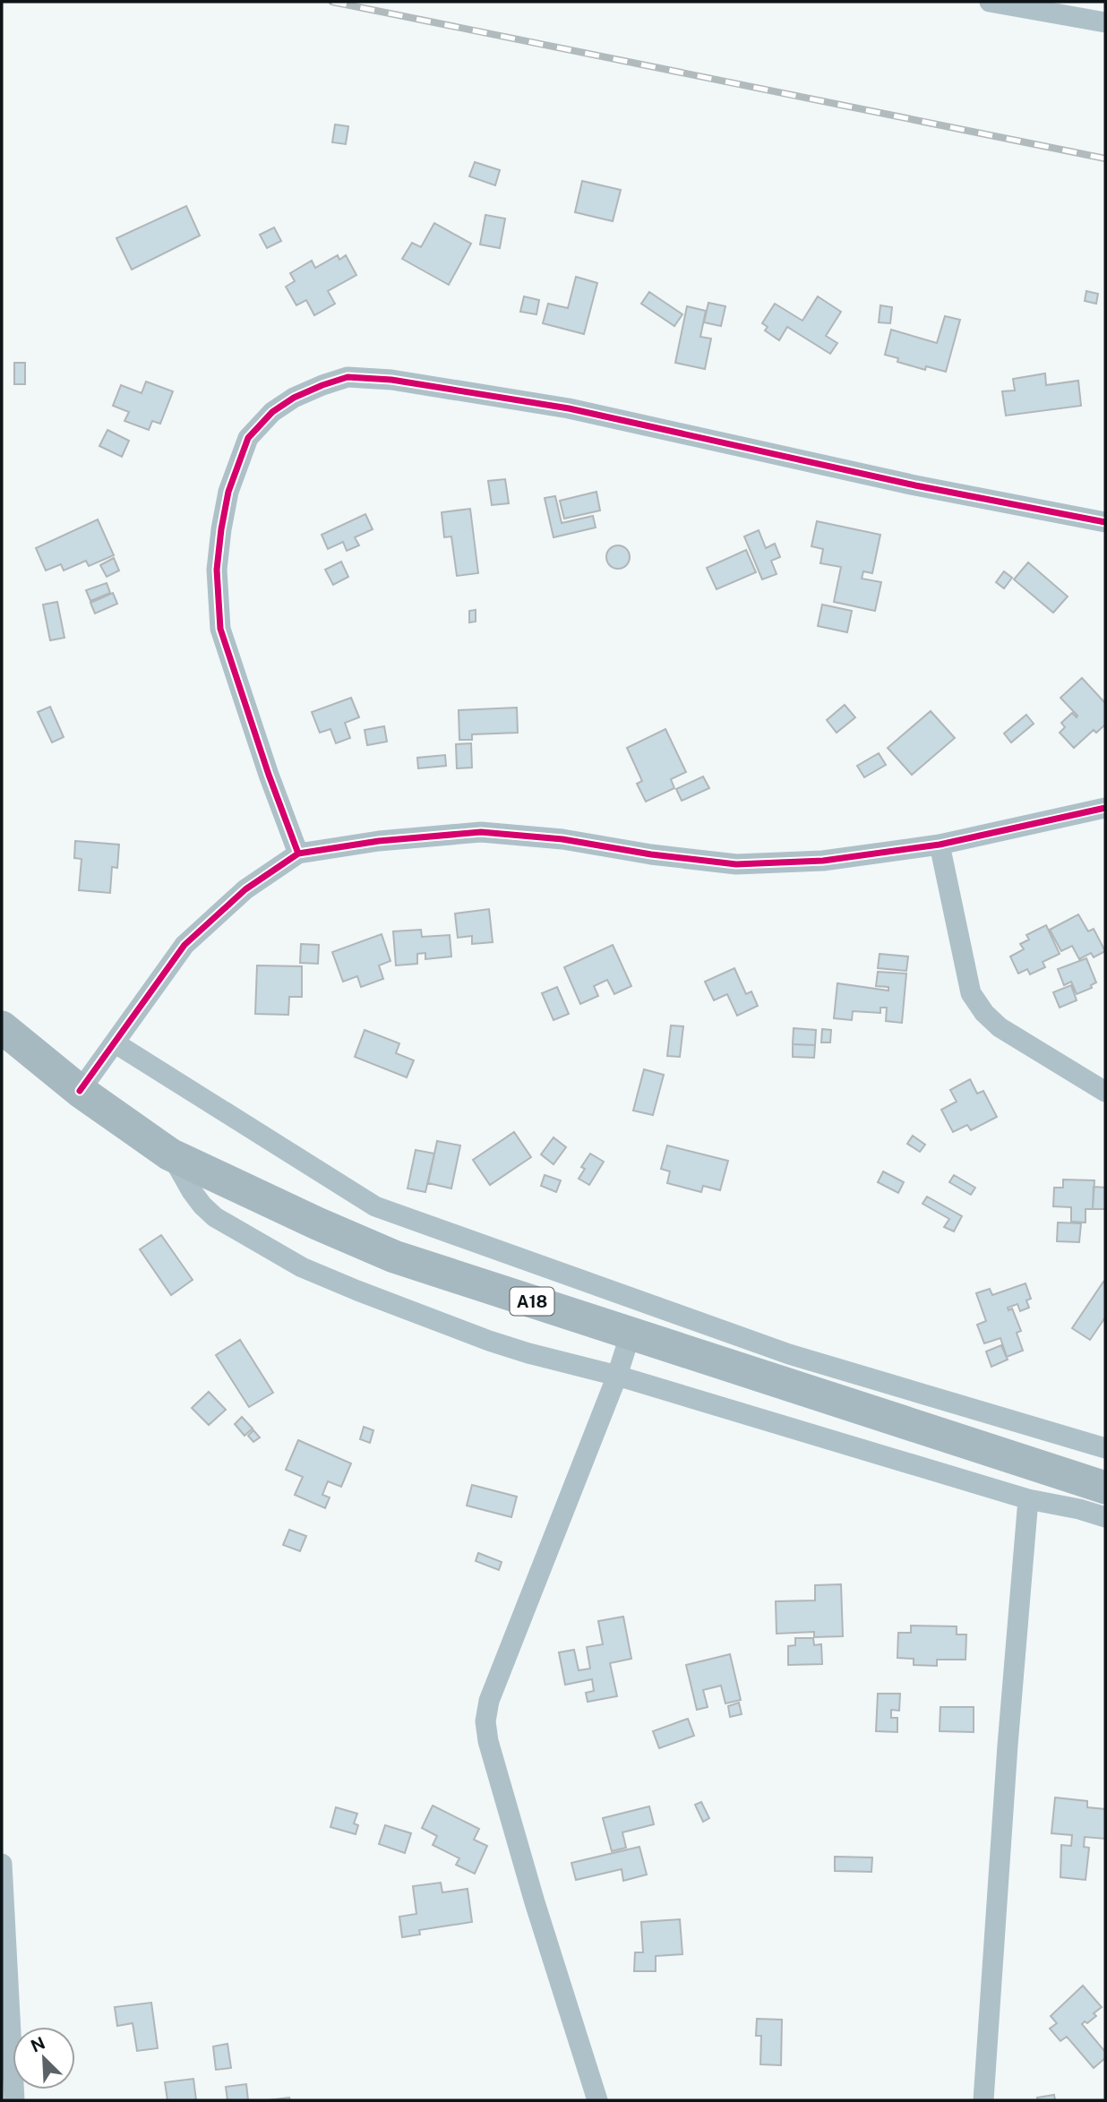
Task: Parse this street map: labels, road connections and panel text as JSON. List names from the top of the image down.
{
  "streets": {
    "highway": ["A18"]
  },
  "north": "top left"
}
